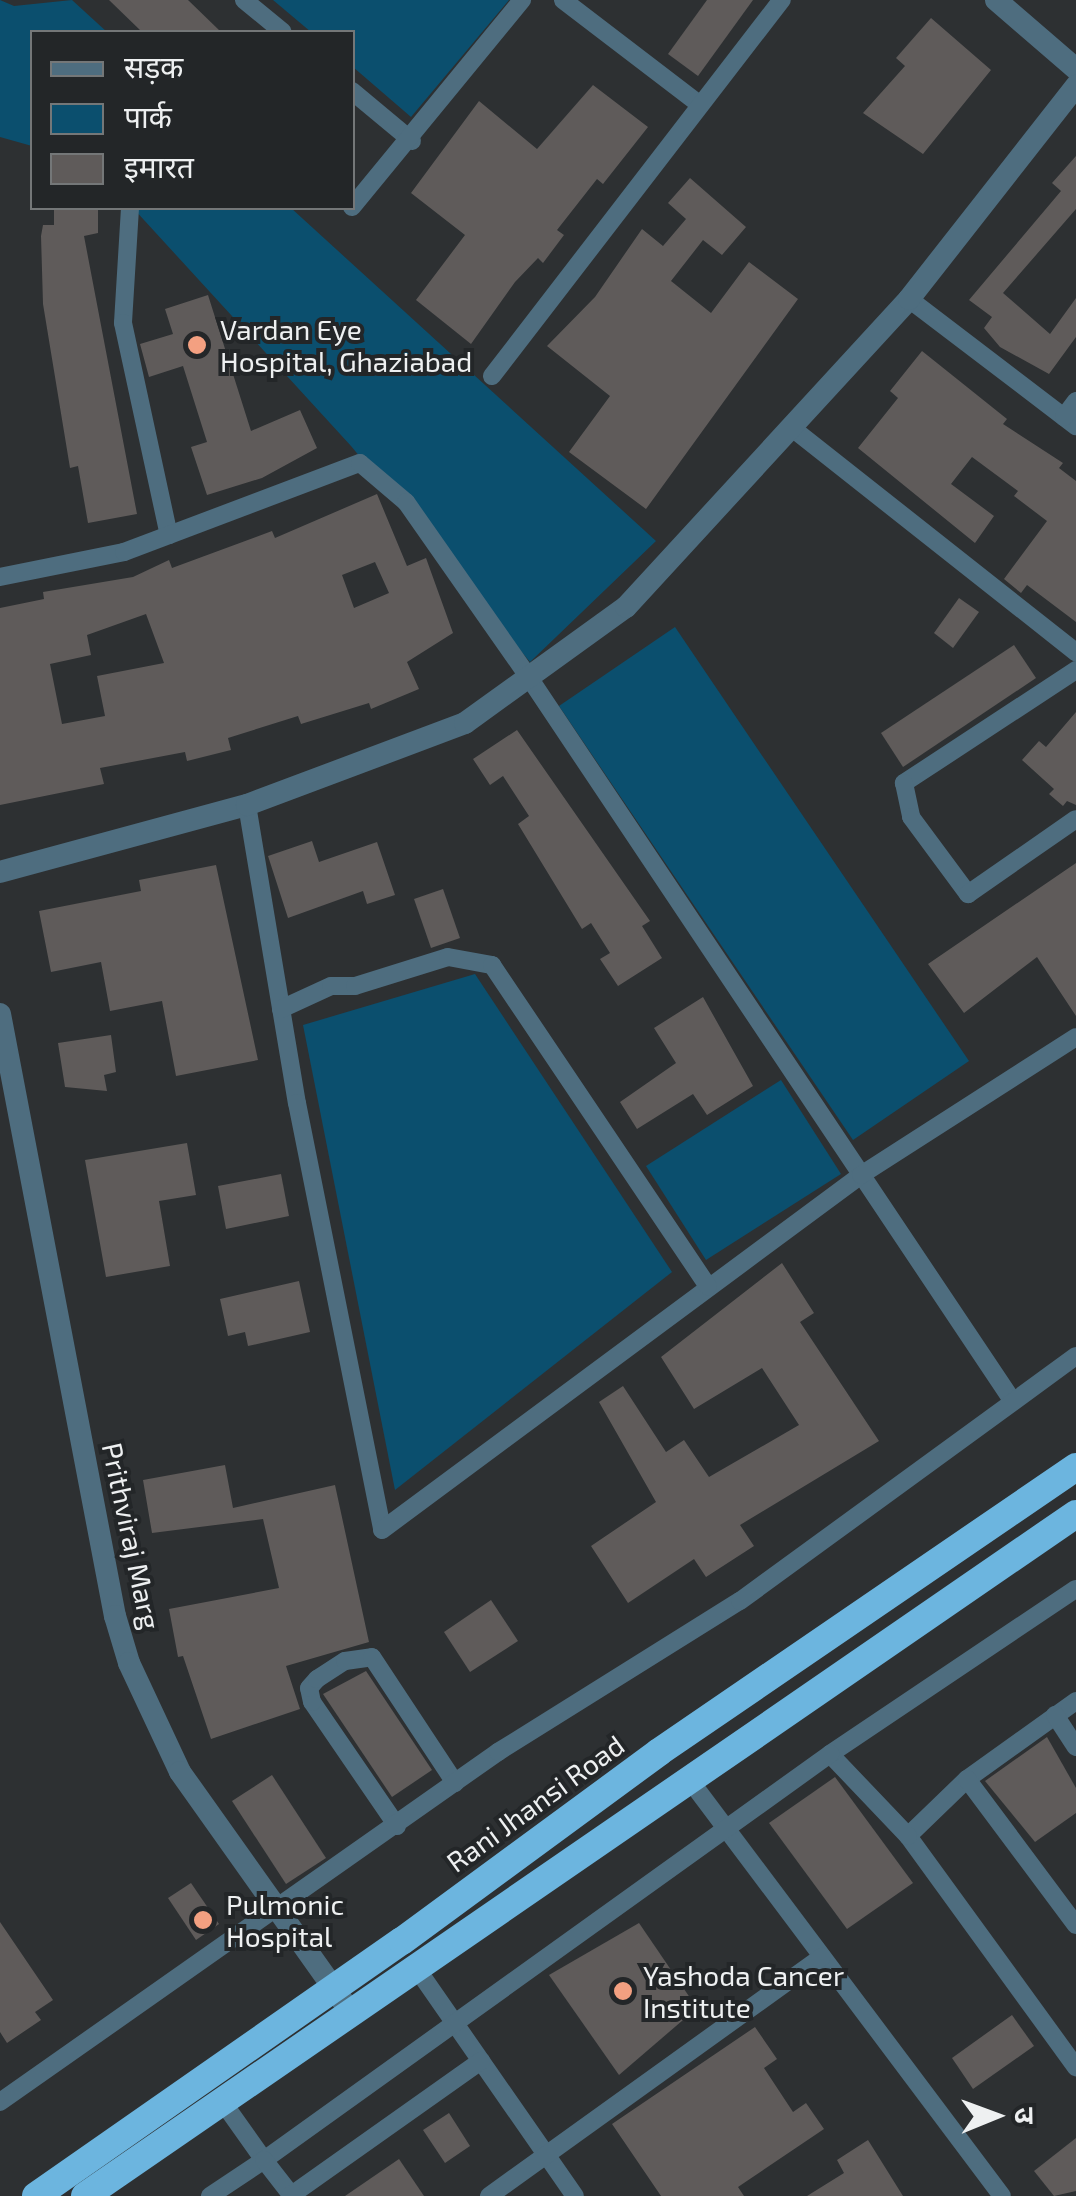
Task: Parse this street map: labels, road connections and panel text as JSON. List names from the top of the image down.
{
  "streets": {
    "highway": ["Rani Jhansi Road"],
    "street": ["Prithviraj Marg"]
  },
  "crossings": [
    ["Prithviraj Marg", "Rani Jhansi Road"]
  ],
  "places": ["Vardan Eye Hospital, Ghaziabad", "Pulmonic Hospital", "Yashoda Cancer Institute"],
  "legend": ["सड़क", "पार्क", "इमारत"],
  "north": "right"
}
